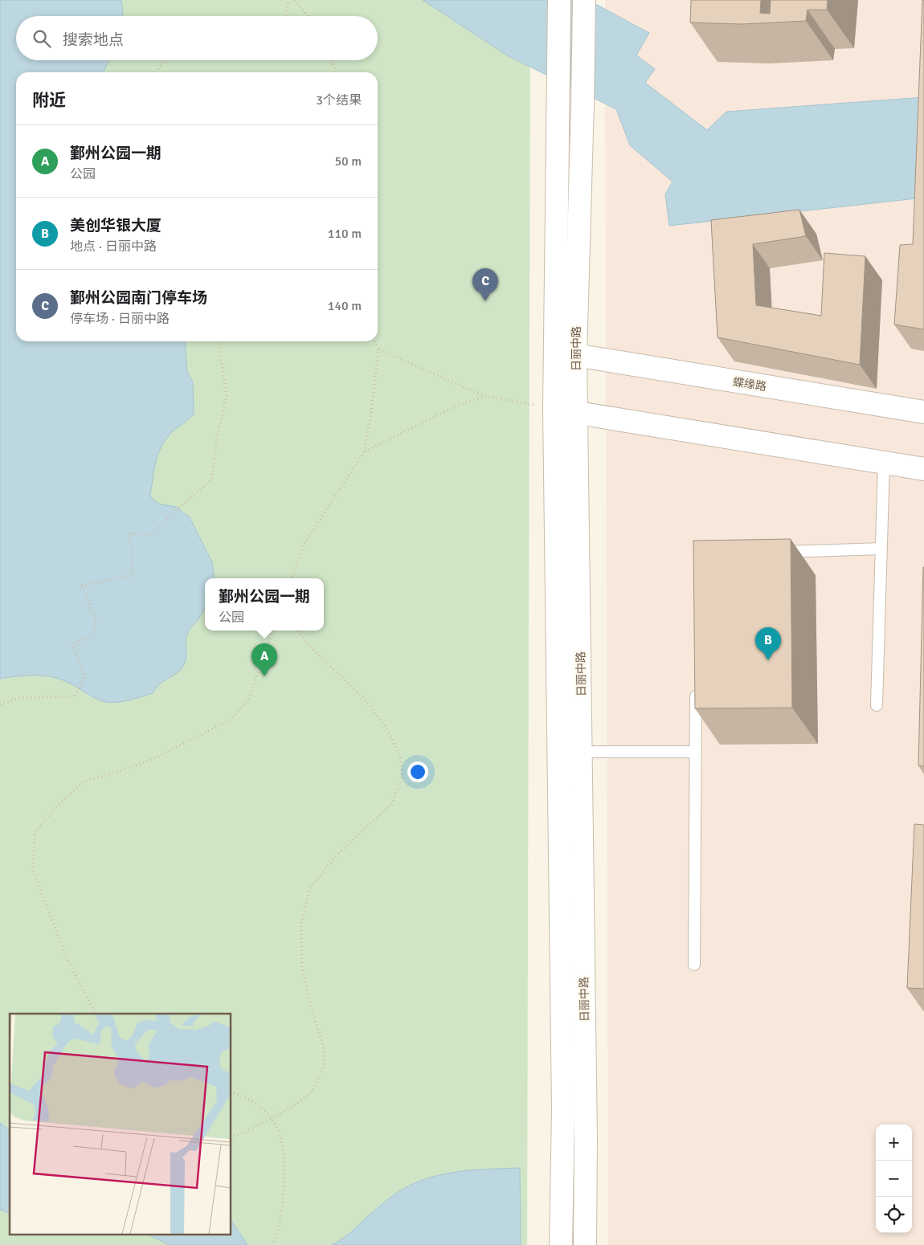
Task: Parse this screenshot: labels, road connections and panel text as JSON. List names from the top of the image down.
{
  "streets": {
    "main road": ["日丽中路", "蝶缘路"]
  },
  "crossings": [
    ["日丽中路", "蝶缘路"]
  ],
  "page": {
    "search": "搜索地点",
    "heading": ["附近", "3个结果"],
    "list": [
      {
        "mark": "A",
        "name": "鄞州公园一期",
        "note": "公园",
        "value": "50 m"
      },
      {
        "mark": "B",
        "name": "美创华银大厦",
        "note": "地点 · 日丽中路",
        "value": "110 m"
      },
      {
        "mark": "C",
        "name": "鄞州公园南门停车场",
        "note": "停车场 · 日丽中路",
        "value": "140 m"
      }
    ],
    "pins": ["C", "B", "A"],
    "popup": ["鄞州公园一期", "公园"],
    "map_buttons": ["+", "−"]
  }
}
